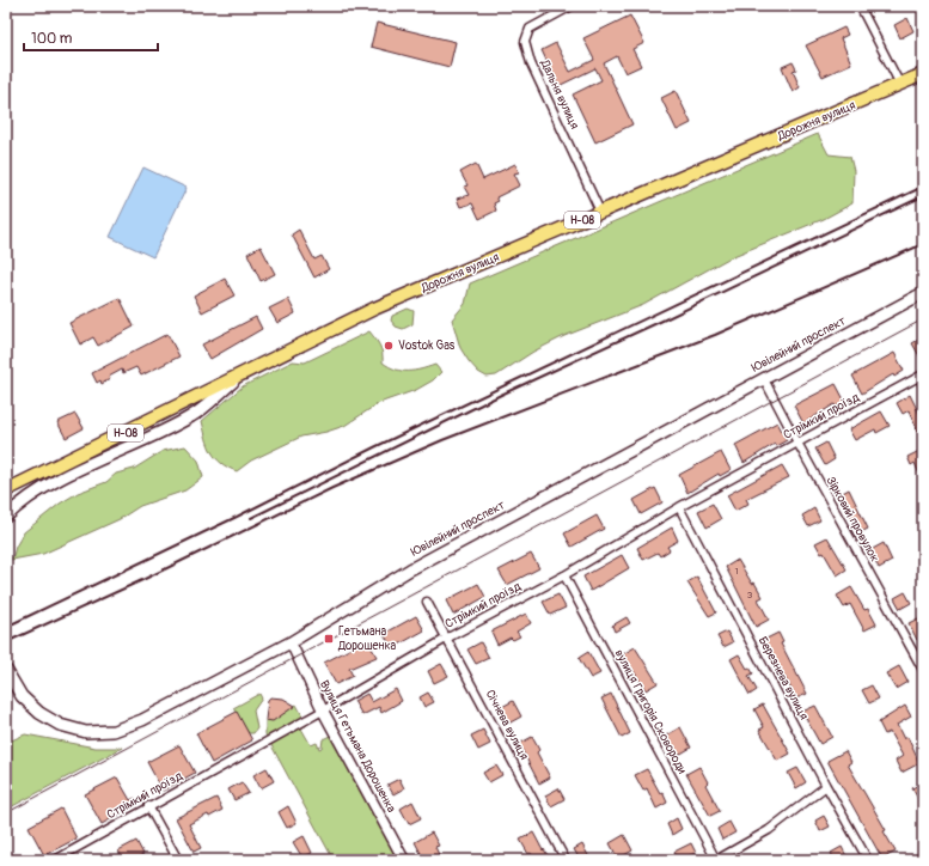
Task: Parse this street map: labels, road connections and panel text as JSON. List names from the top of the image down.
{
  "streets": {
    "main road": ["Дорожня вулиця", "Н-08", "Ювілейний проспект"],
    "street": [
      "Дальня вулиця",
      "Стрімкий проїзд",
      "Зірковий провулок",
      "Березнева вулиця",
      "вулиця Григорія Сковороди",
      "Січнева вулиця",
      "Вулиця Гетьмана Дорошенка"
    ]
  },
  "crossings": [
    ["Дальня вулиця", "Дорожня вулиця"],
    ["Ювілейний проспект", "Зірковий провулок"],
    ["Ювілейний проспект", "Вулиця Гетьмана Дорошенка"],
    ["Стрімкий проїзд", "Зірковий провулок"],
    ["Стрімкий проїзд", "Березнева вулиця"],
    ["Стрімкий проїзд", "вулиця Григорія Сковороди"],
    ["Стрімкий проїзд", "Січнева вулиця"],
    ["Стрімкий проїзд", "Вулиця Гетьмана Дорошенка"]
  ],
  "places": {
    "other": ["Vostok Gas"],
    "transit": ["Гетьмана Дорошенка"]
  },
  "house_numbers": ["1", "3"],
  "scale_bar": "100 m"
}
